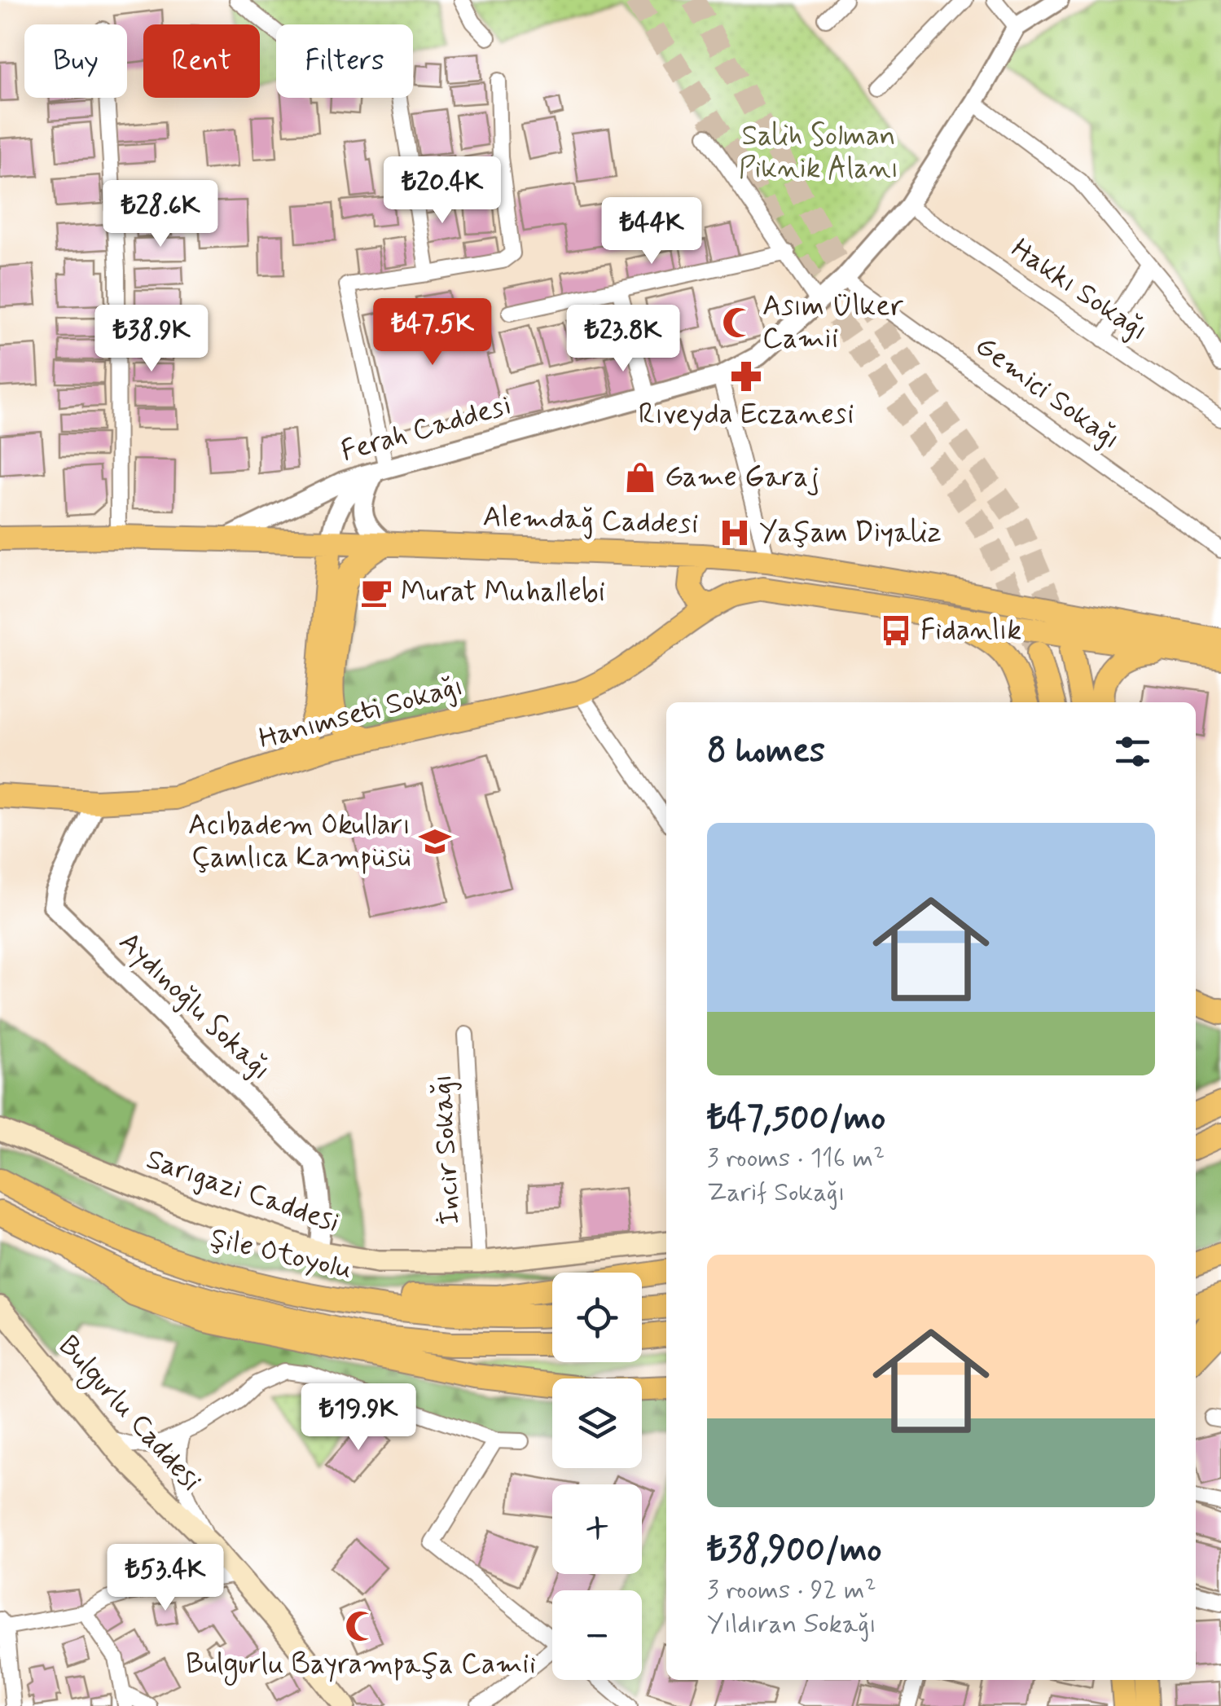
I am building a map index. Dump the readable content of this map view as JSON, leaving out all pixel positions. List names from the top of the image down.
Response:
{
  "streets": {
    "main road": [
      "Alemdağ Caddesi",
      "Hanımseti Sokağı",
      "Sarıgazi Caddesi",
      "Şile Otoyolu",
      "Bulgurlu Caddesi"
    ],
    "street": [
      "Hakkı Sokağı",
      "Gemici Sokağı",
      "Ferah Caddesi",
      "Aydınoğlu Sokağı",
      "İncir Sokağı"
    ]
  },
  "crossings": [
    ["Hakkı Sokağı", "Ferah Caddesi"],
    ["Gemici Sokağı", "Ferah Caddesi"],
    ["Ferah Caddesi", "Alemdağ Caddesi"],
    ["Hanımseti Sokağı", "Aydınoğlu Sokağı"],
    ["Aydınoğlu Sokağı", "Sarıgazi Caddesi"],
    ["İncir Sokağı", "Sarıgazi Caddesi"]
  ],
  "parks": ["Salih Solman Piknik Alanı"],
  "places": {
    "mosque": ["Asım Ülker Camii", "Bulgurlu Bayrampaşa Camii"],
    "pharmacy": ["Rıveyda Eczanesi"],
    "shop": ["Game Garaj"],
    "hospital": ["Yaşam Diyaliz"],
    "cafe": ["Murat Muhallebi"],
    "bus stop": ["Fidanlık"],
    "school or university": ["Acıbadem Okulları Çamlıca Kampüsü"]
  },
  "page": {
    "chip": ["Buy", "Rent", "Filters"],
    "price": [
      "₺20.4K",
      "₺28.6K",
      "₺44K",
      "₺47.5K",
      "₺38.9K",
      "₺23.8K",
      "₺19.9K",
      "₺53.4K"
    ],
    "heading": "8 homes",
    "list": [
      {
        "name": "₺47,500/mo",
        "note": "3 rooms · 116 m² · Zarif Sokağı"
      },
      {
        "name": "₺38,900/mo",
        "note": "3 rooms · 92 m² · Yıldıran Sokağı"
      }
    ],
    "map_buttons": ["+", "−"]
  }
}
